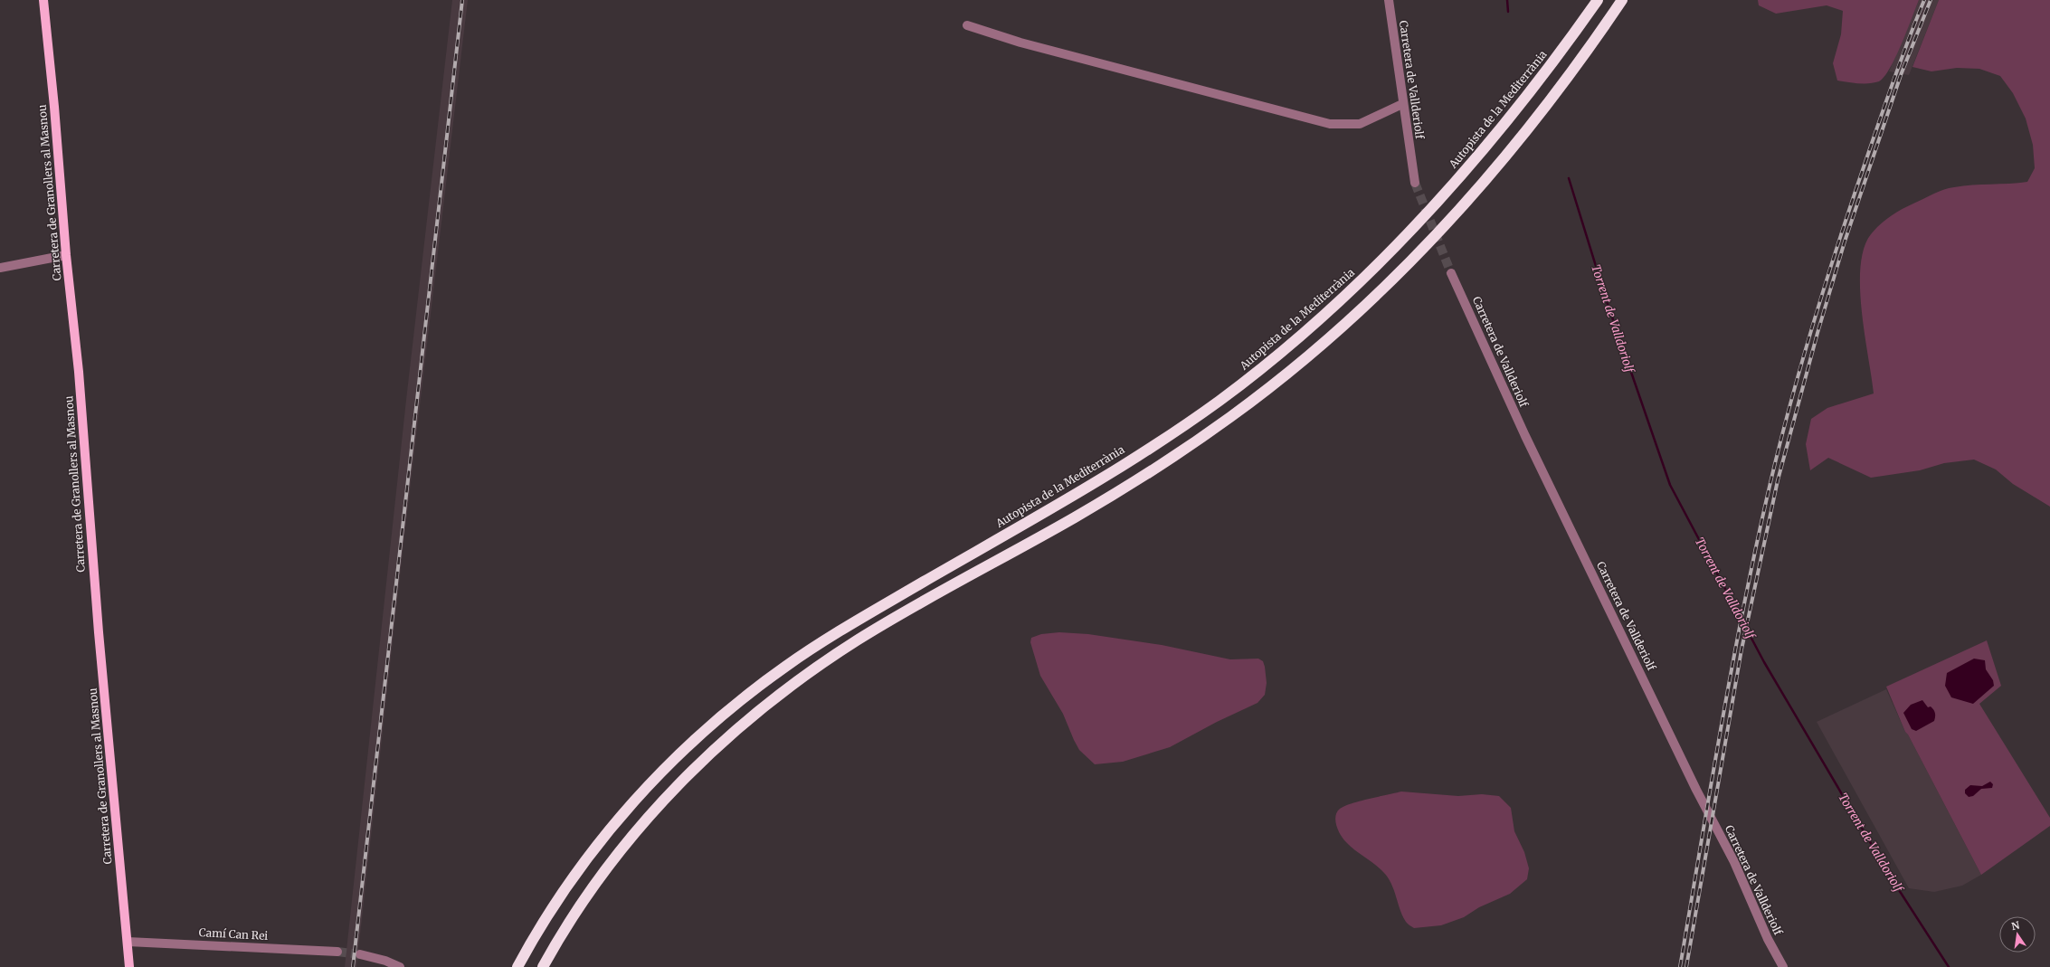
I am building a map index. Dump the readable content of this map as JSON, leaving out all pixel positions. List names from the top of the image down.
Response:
{
  "streets": {
    "highway": ["Autopista de la Mediterrània"],
    "main road": ["Carretera de Granollers al Masnou"],
    "street": ["Carretera de Vallderiolf", "Camí Can Rei"]
  },
  "crossings": [
    ["Carretera de Granollers al Masnou", "Camí Can Rei"]
  ],
  "water": ["Torrent de Valldoriolf"],
  "north": "top"
}
